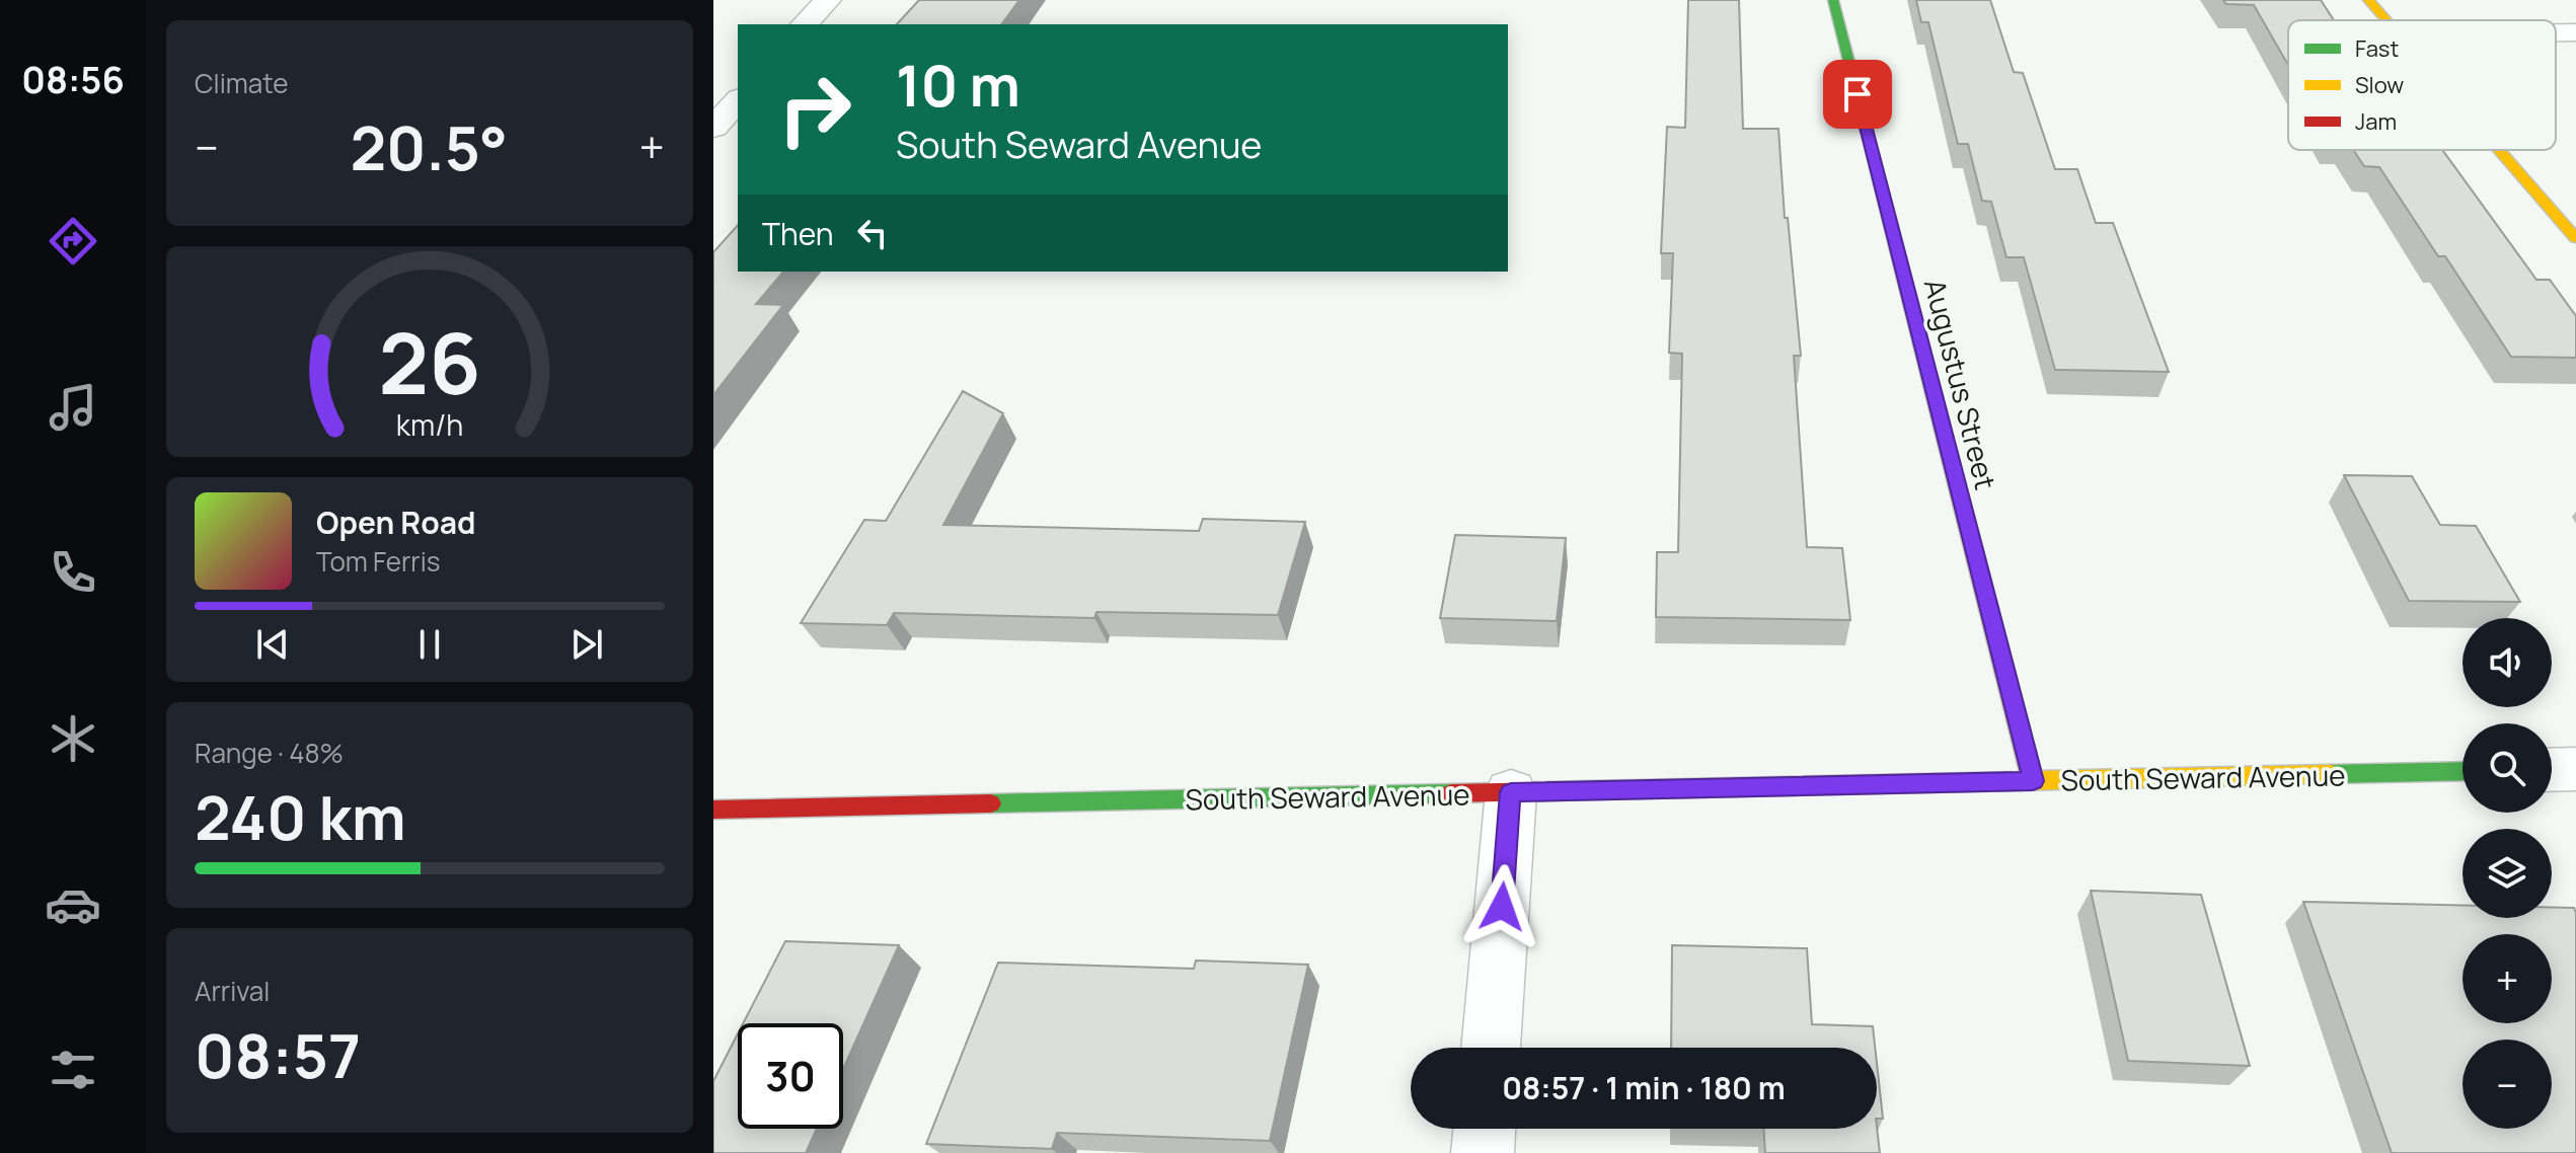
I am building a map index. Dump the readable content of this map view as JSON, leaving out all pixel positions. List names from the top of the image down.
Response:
{
  "streets": {
    "street": ["Augustus Street", "South Seward Avenue"]
  },
  "crossings": [
    ["Augustus Street", "South Seward Avenue"]
  ],
  "legend": ["Fast", "Slow", "Jam"],
  "page": {
    "tabs": "08:56",
    "tile": [
      "Climate",
      ["Range · 48%", "240 km"],
      ["Arrival", "08:57"]
    ],
    "turn": ["10 m", "South Seward Avenue"],
    "heat": ["−", "20.5°", "+"],
    "then": "Then",
    "song": ["Open Road", "Tom Ferris"],
    "map_buttons": ["+", "−"],
    "limit": "30",
    "trip": "08:57 · 1 min · 180 m",
    "gauge": ["26", "km/h"]
  }
}
